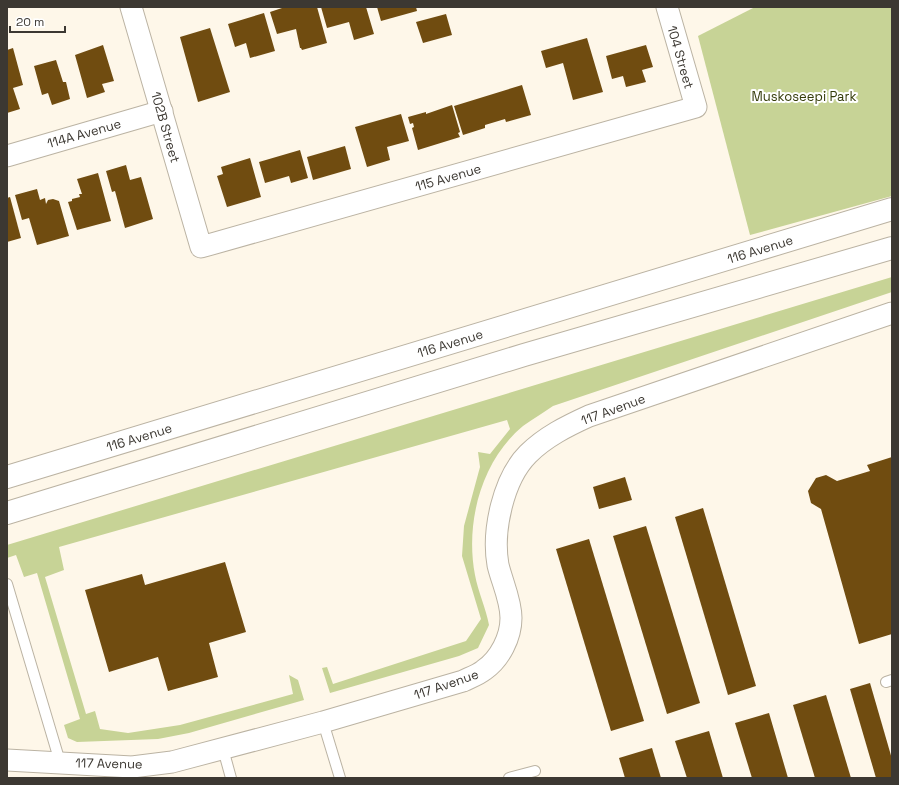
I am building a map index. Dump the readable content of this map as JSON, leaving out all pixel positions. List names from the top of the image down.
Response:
{
  "streets": {
    "main road": ["116 Avenue"],
    "street": [
      "104 Street",
      "102B Street",
      "114A Avenue",
      "115 Avenue",
      "117 Avenue"
    ]
  },
  "crossings": [
    ["104 Street", "115 Avenue"],
    ["102B Street", "114A Avenue"],
    ["102B Street", "115 Avenue"]
  ],
  "parks": ["Muskoseepi Park"],
  "scale_bar": "20 m"
}
